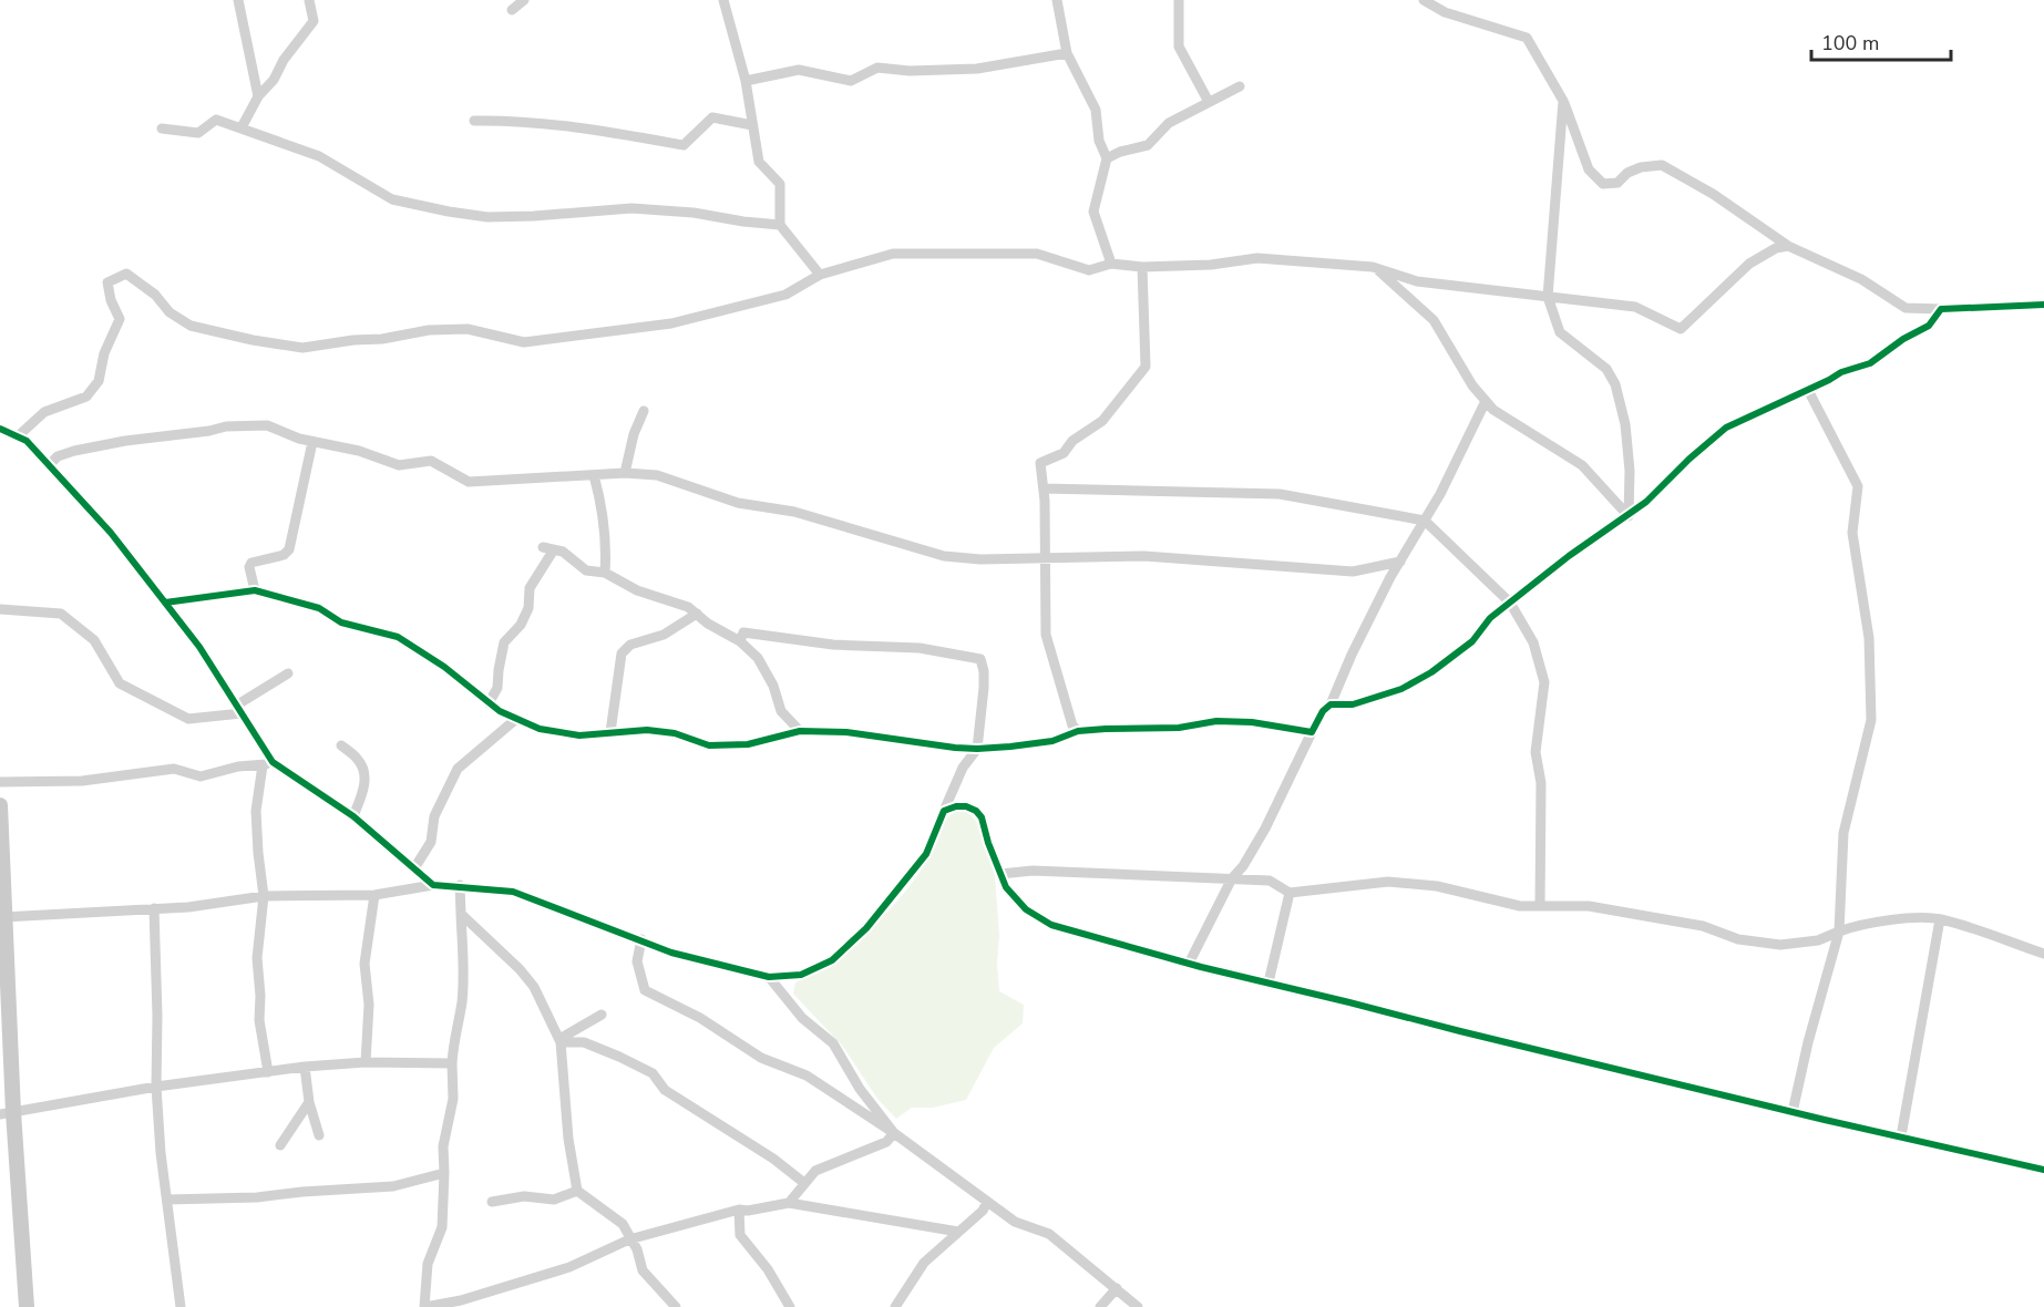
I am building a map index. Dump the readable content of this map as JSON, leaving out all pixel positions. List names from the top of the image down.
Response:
{
  "scale_bar": "100 m"
}
